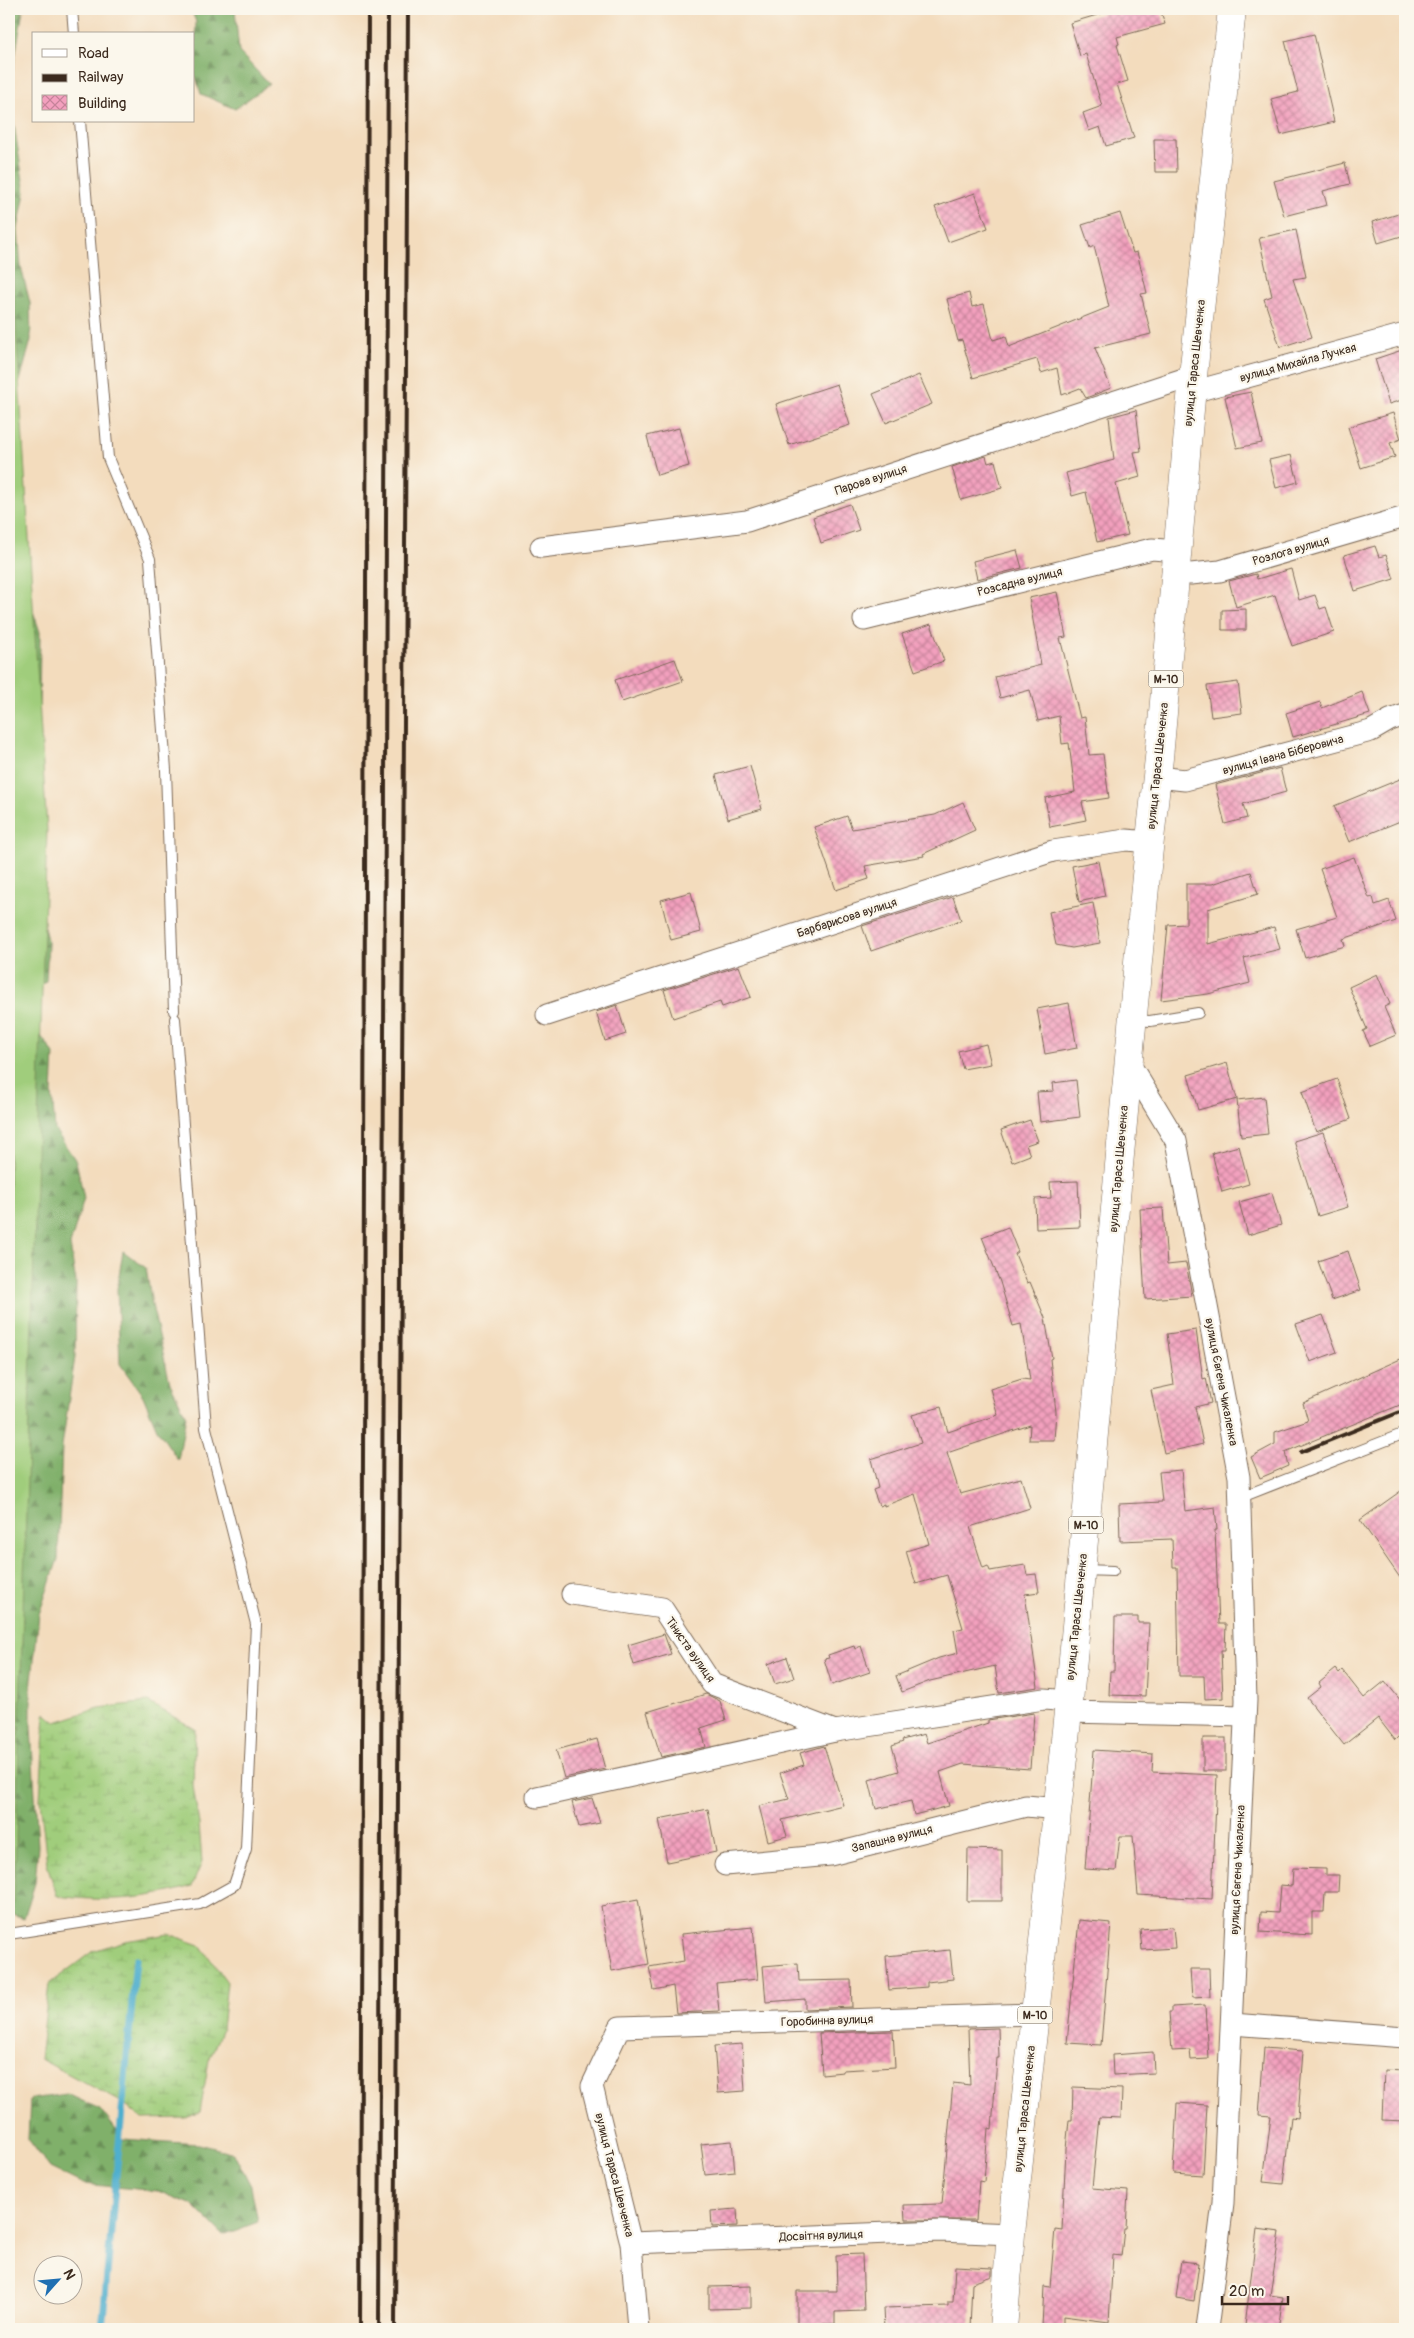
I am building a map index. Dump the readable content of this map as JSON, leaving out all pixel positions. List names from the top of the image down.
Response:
{
  "streets": {
    "main road": ["вулиця Тараса Шевченка", "М-10"],
    "street": [
      "вулиця Михайла Лучкая",
      "Парова вулиця",
      "Розлога вулиця",
      "Розсадна вулиця",
      "вулиця Івана Біберовича",
      "Барбарисова вулиця",
      "вулиця Євгена Чикаленка",
      "Тіниста вулиця",
      "Запашна вулиця",
      "Горобинна вулиця",
      "Досвітня вулиця"
    ]
  },
  "crossings": [
    ["вулиця Тараса Шевченка", "вулиця Михайла Лучкая"],
    ["вулиця Тараса Шевченка", "Парова вулиця"],
    ["вулиця Тараса Шевченка", "Розлога вулиця"],
    ["вулиця Тараса Шевченка", "Розсадна вулиця"],
    ["вулиця Тараса Шевченка", "вулиця Івана Біберовича"],
    ["вулиця Тараса Шевченка", "Барбарисова вулиця"],
    ["вулиця Тараса Шевченка", "вулиця Євгена Чикаленка"],
    ["вулиця Тараса Шевченка", "Тіниста вулиця"],
    ["вулиця Тараса Шевченка", "Запашна вулиця"],
    ["вулиця Тараса Шевченка", "Горобинна вулиця"],
    ["вулиця Тараса Шевченка", "Досвітня вулиця"],
    ["вулиця Михайла Лучкая", "Парова вулиця"],
    ["Розлога вулиця", "Розсадна вулиця"]
  ],
  "legend": ["Road", "Railway", "Building"],
  "scale_bar": "20 m",
  "north": "top right"
}
